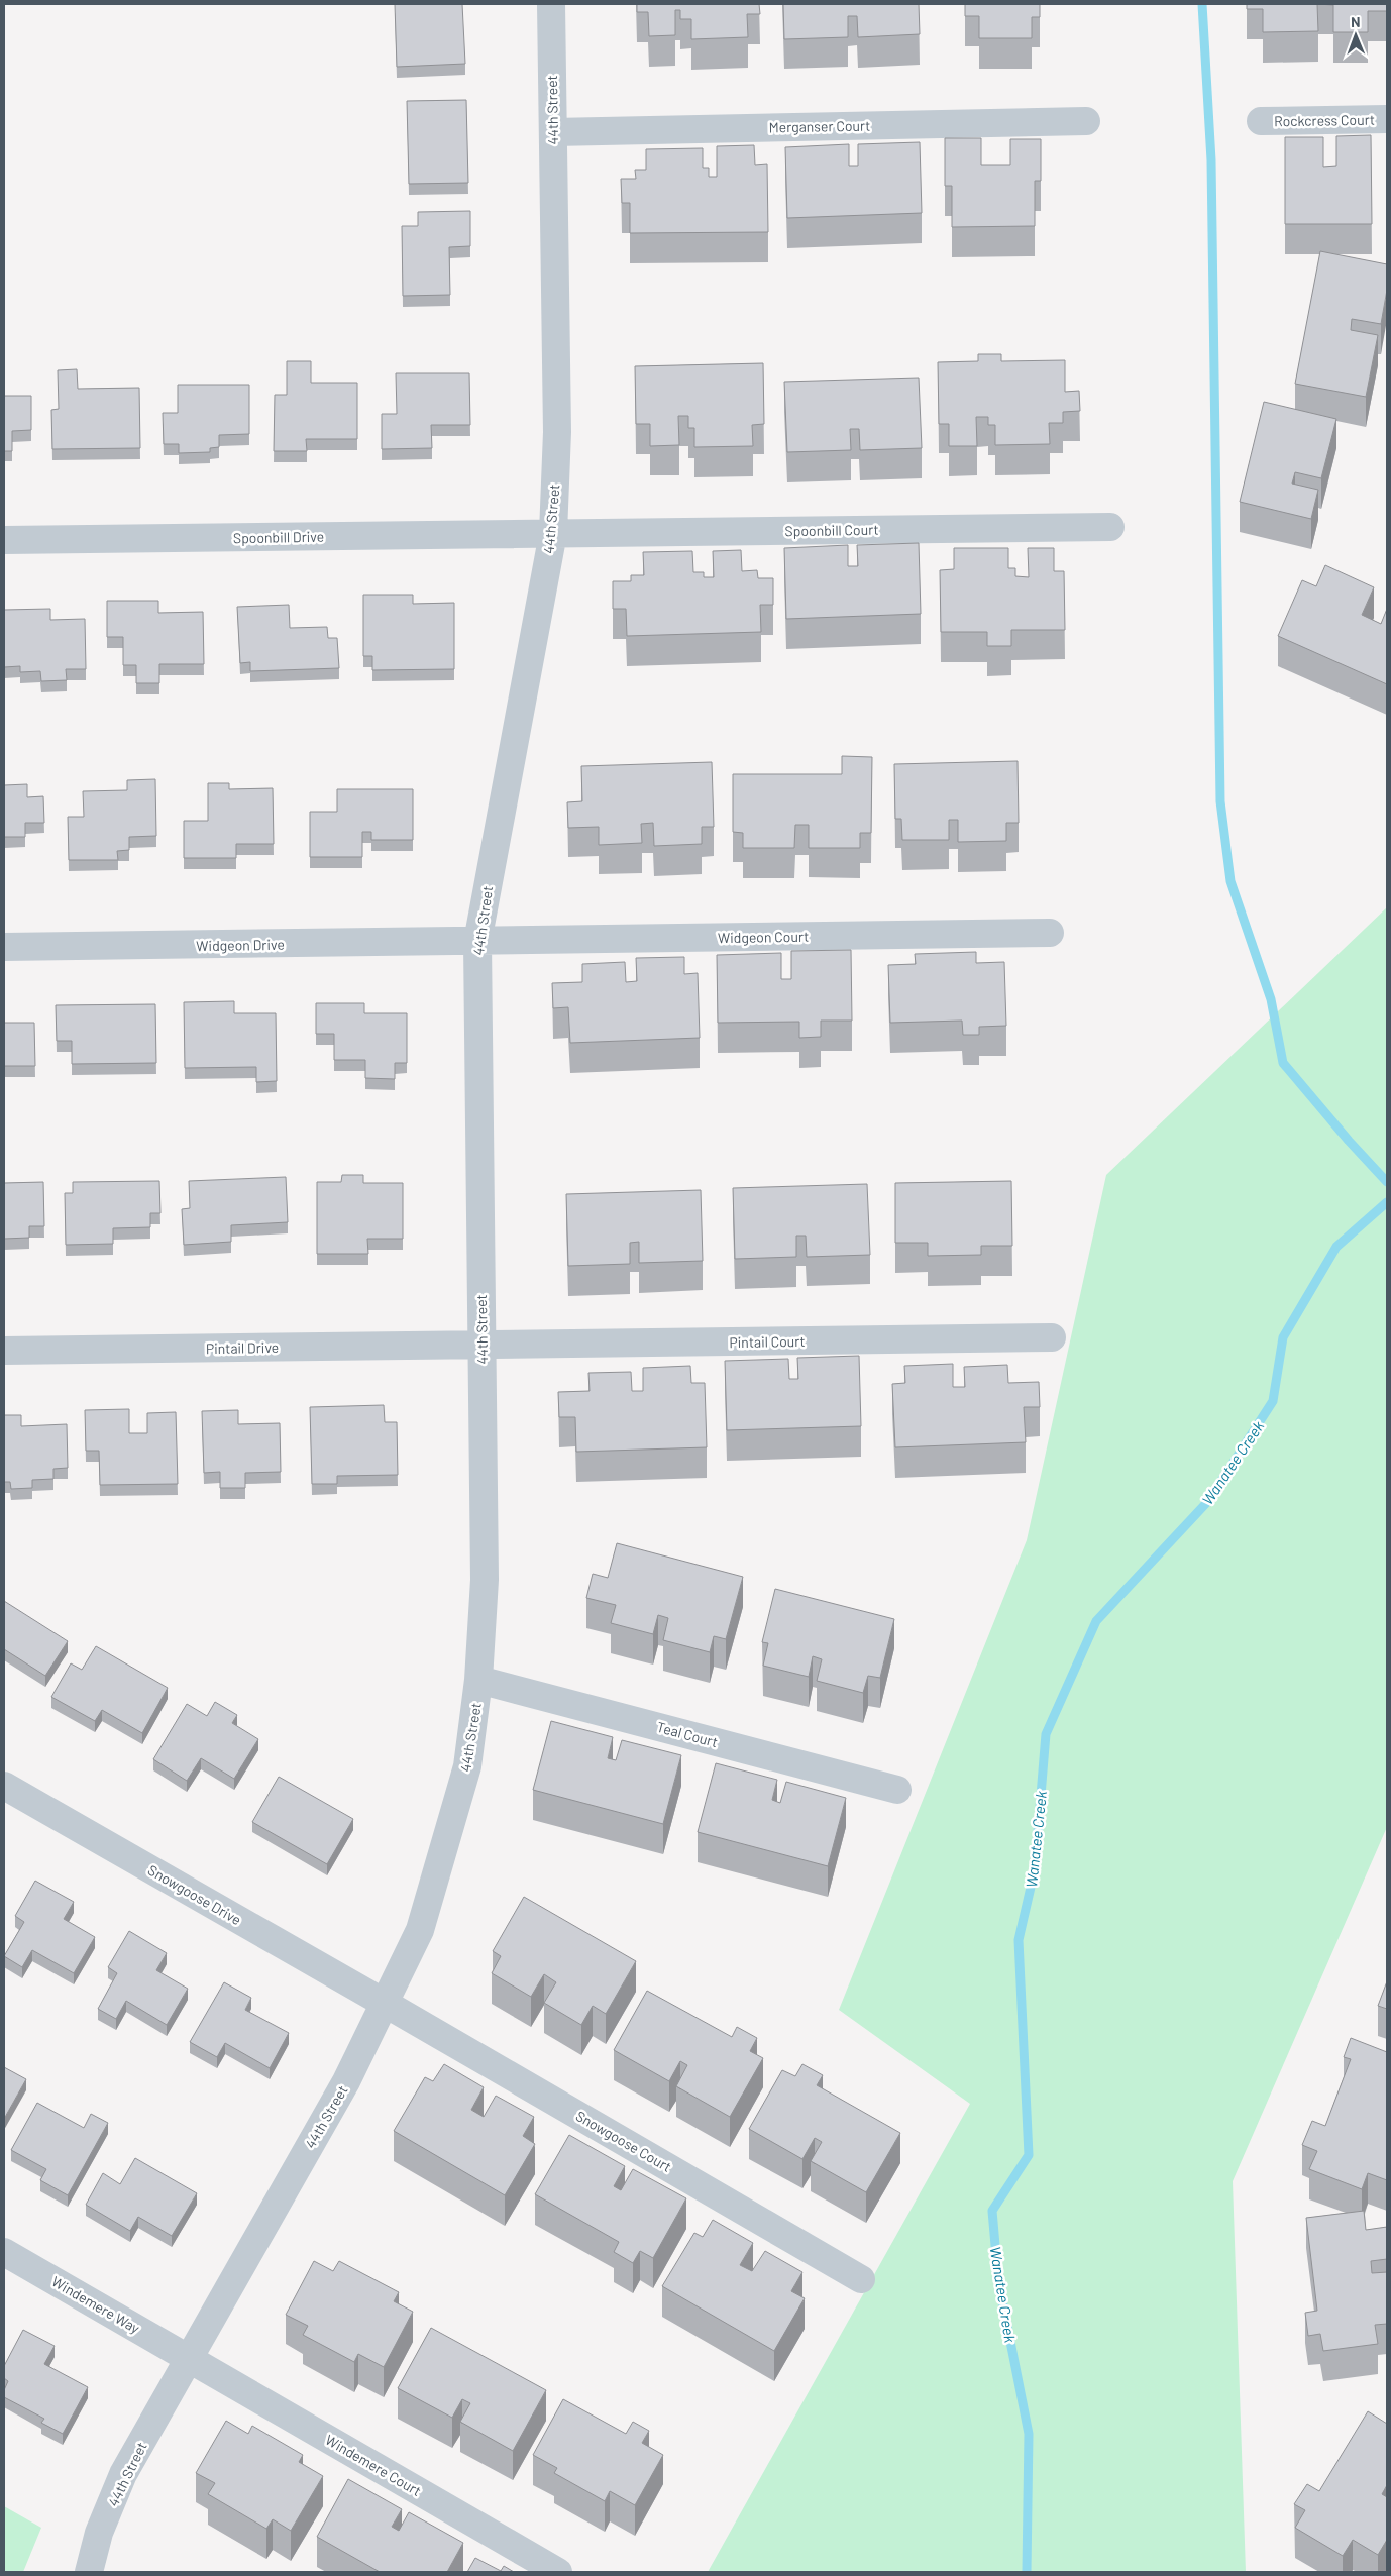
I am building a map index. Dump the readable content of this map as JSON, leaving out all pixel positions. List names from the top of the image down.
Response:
{
  "streets": {
    "street": [
      "44th Street",
      "Rockcress Court",
      "Merganser Court",
      "Spoonbill Court",
      "Spoonbill Drive",
      "Widgeon Court",
      "Widgeon Drive",
      "Pintail Court",
      "Pintail Drive",
      "Teal Court",
      "Snowgoose Drive",
      "Snowgoose Court",
      "Windemere Way",
      "Windemere Court"
    ]
  },
  "crossings": [
    ["44th Street", "Merganser Court"],
    ["44th Street", "Spoonbill Court"],
    ["44th Street", "Spoonbill Drive"],
    ["44th Street", "Widgeon Court"],
    ["44th Street", "Widgeon Drive"],
    ["44th Street", "Pintail Court"],
    ["44th Street", "Pintail Drive"],
    ["44th Street", "Teal Court"],
    ["44th Street", "Snowgoose Drive"],
    ["44th Street", "Snowgoose Court"],
    ["44th Street", "Windemere Way"],
    ["44th Street", "Windemere Court"],
    ["Spoonbill Court", "Spoonbill Drive"],
    ["Widgeon Court", "Widgeon Drive"],
    ["Pintail Court", "Pintail Drive"],
    ["Snowgoose Drive", "Snowgoose Court"],
    ["Windemere Way", "Windemere Court"]
  ],
  "water": ["Wanatee Creek"],
  "north": "top"
}
